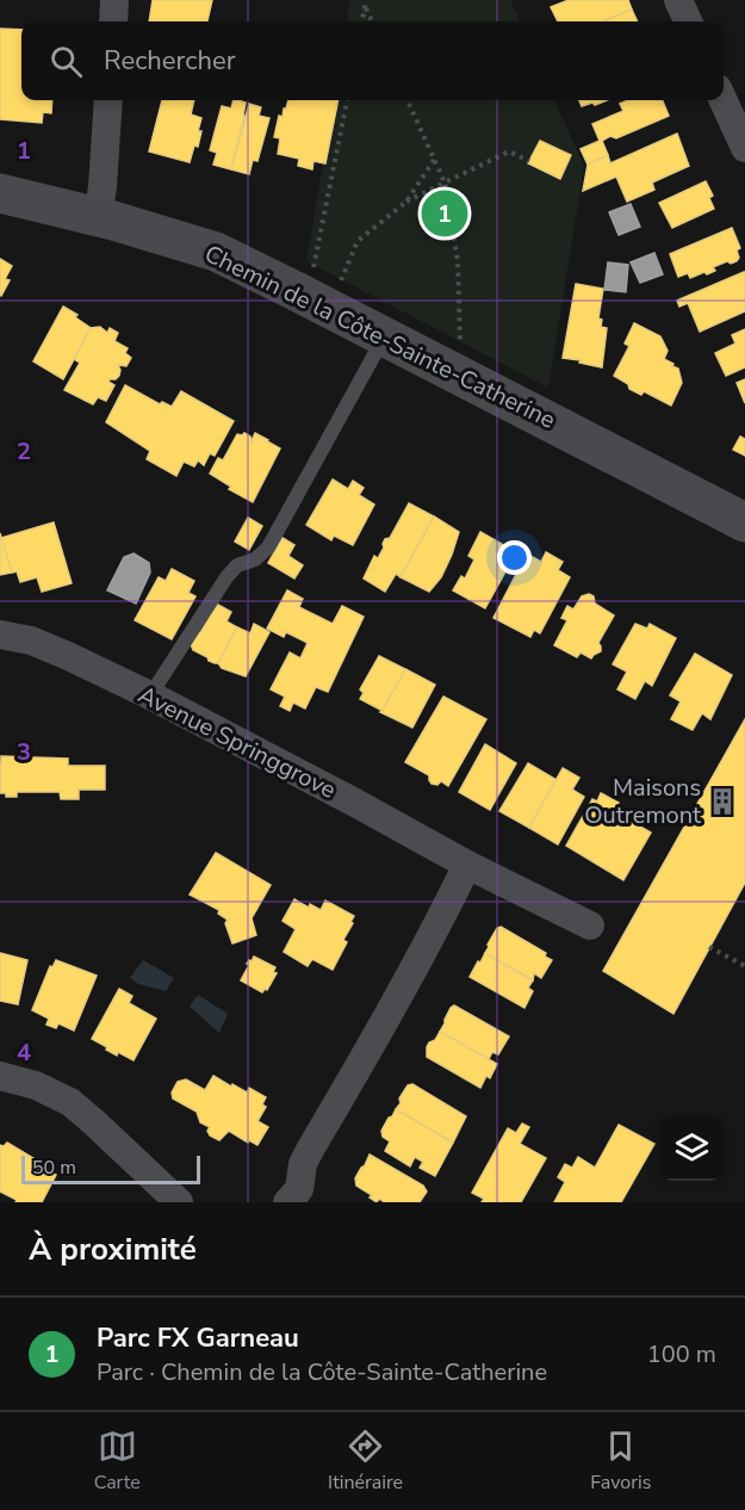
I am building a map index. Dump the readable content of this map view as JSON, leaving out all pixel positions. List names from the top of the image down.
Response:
{
  "streets": {
    "main road": ["Chemin de la Côte-Sainte-Catherine"],
    "street": ["Avenue Springgrove"]
  },
  "places": {
    "building": ["Maisons Outremont"]
  },
  "scale_bar": "50 m",
  "page": {
    "search": "Rechercher",
    "pins": "1",
    "scale": "50 m",
    "heading": "À proximité",
    "list": [
      {
        "mark": "1",
        "name": "Parc FX Garneau",
        "note": "Parc · Chemin de la Côte-Sainte-Catherine",
        "value": "100 m"
      }
    ],
    "nav": ["Carte", "Itinéraire", "Favoris"]
  },
  "grid": {
    "rows": [
      "1",
      "2",
      "3",
      "4"
    ]
  }
}
